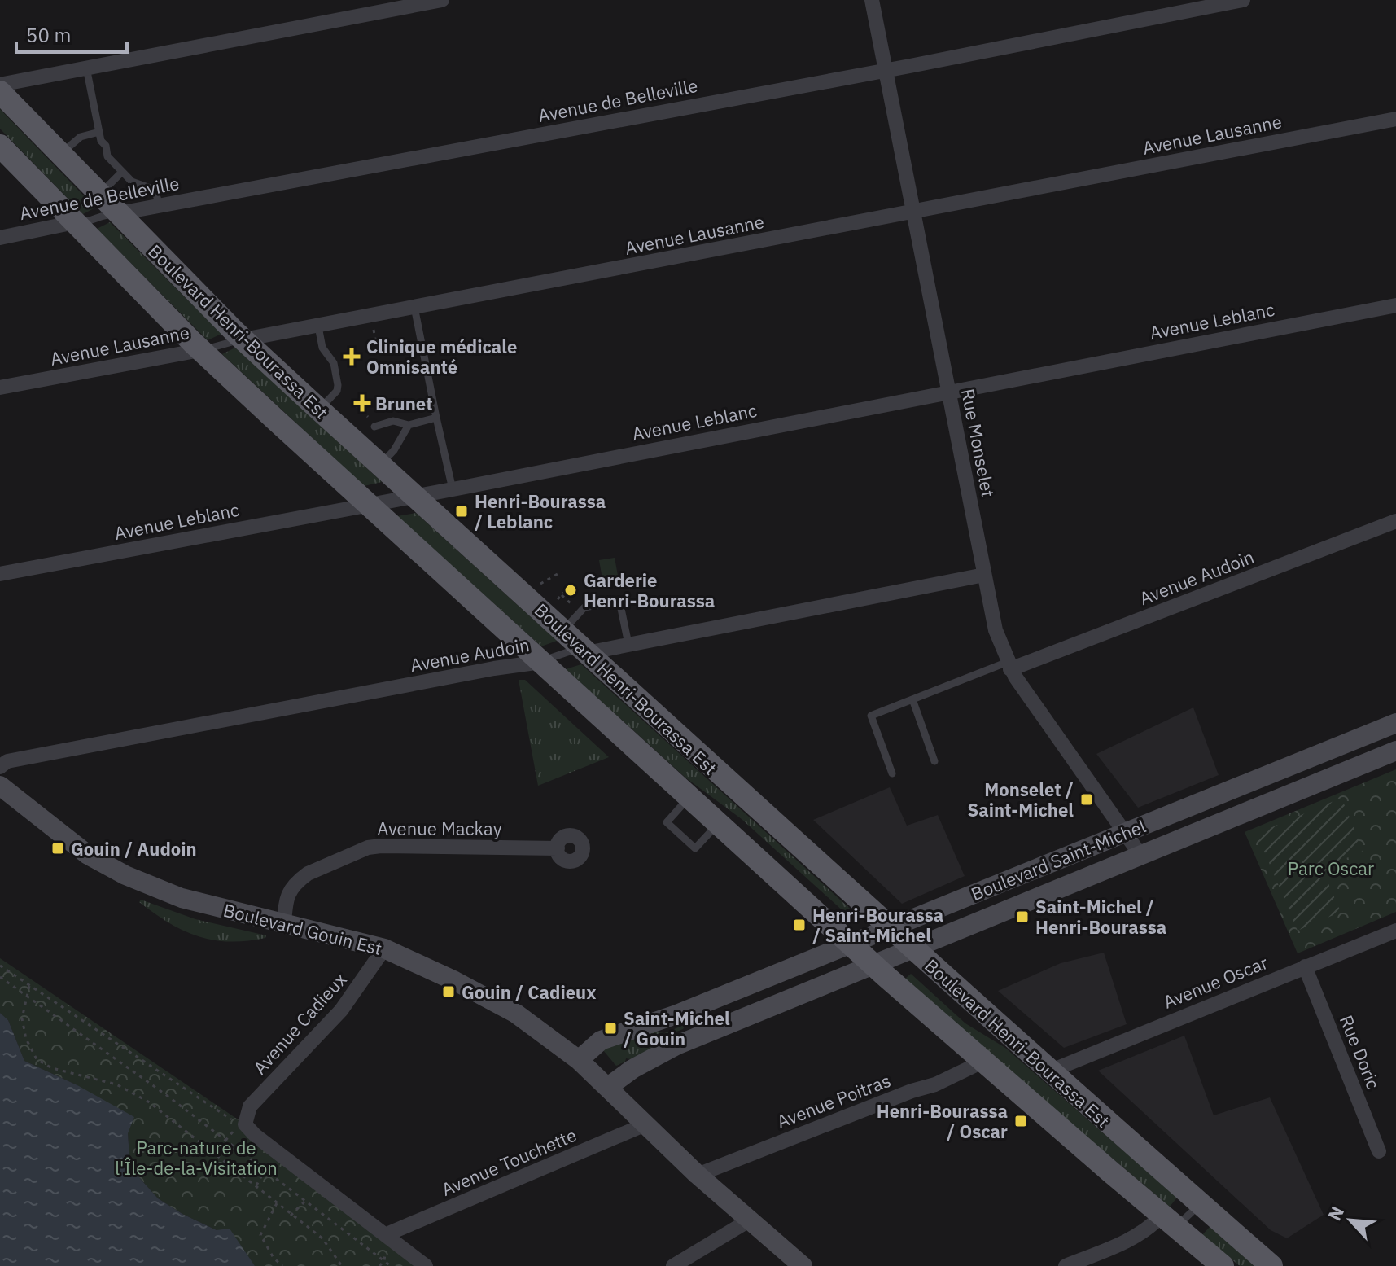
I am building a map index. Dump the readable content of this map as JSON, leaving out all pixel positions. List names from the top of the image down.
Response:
{
  "streets": {
    "main road": ["Boulevard Henri-Bourassa Est"],
    "street": [
      "Avenue de Belleville",
      "Avenue Lausanne",
      "Avenue Leblanc",
      "Rue Monselet",
      "Avenue Audoin",
      "Avenue Mackay",
      "Boulevard Saint-Michel",
      "Boulevard Gouin Est",
      "Avenue Oscar",
      "Avenue Cadieux",
      "Rue Doric",
      "Avenue Poitras",
      "Avenue Touchette"
    ]
  },
  "crossings": [
    ["Avenue de Belleville", "Boulevard Henri-Bourassa Est"],
    ["Avenue de Belleville", "Rue Monselet"],
    ["Avenue Lausanne", "Boulevard Henri-Bourassa Est"],
    ["Avenue Lausanne", "Rue Monselet"],
    ["Avenue Leblanc", "Boulevard Henri-Bourassa Est"],
    ["Avenue Leblanc", "Rue Monselet"],
    ["Boulevard Henri-Bourassa Est", "Avenue Audoin"],
    ["Boulevard Henri-Bourassa Est", "Boulevard Saint-Michel"],
    ["Boulevard Henri-Bourassa Est", "Avenue Oscar"],
    ["Boulevard Henri-Bourassa Est", "Avenue Poitras"],
    ["Rue Monselet", "Avenue Audoin"],
    ["Rue Monselet", "Boulevard Saint-Michel"],
    ["Avenue Mackay", "Boulevard Gouin Est"],
    ["Boulevard Saint-Michel", "Boulevard Gouin Est"],
    ["Boulevard Gouin Est", "Avenue Cadieux"],
    ["Boulevard Gouin Est", "Avenue Poitras"],
    ["Boulevard Gouin Est", "Avenue Touchette"],
    ["Avenue Oscar", "Rue Doric"]
  ],
  "parks": ["Parc Oscar", "Parc-nature de l'Île-de-la-Visitation"],
  "places": {
    "health": ["Clinique médicale Omnisanté", "Brunet"],
    "transit": [
      "Henri-Bourassa / Leblanc",
      "Monselet / Saint-Michel",
      "Gouin / Audoin",
      "Saint-Michel / Henri-Bourassa",
      "Henri-Bourassa / Saint-Michel",
      "Gouin / Cadieux",
      "Saint-Michel / Gouin",
      "Henri-Bourassa / Oscar"
    ],
    "other": ["Garderie Henri-Bourassa"]
  },
  "scale_bar": "50 m",
  "north": "top left"
}
